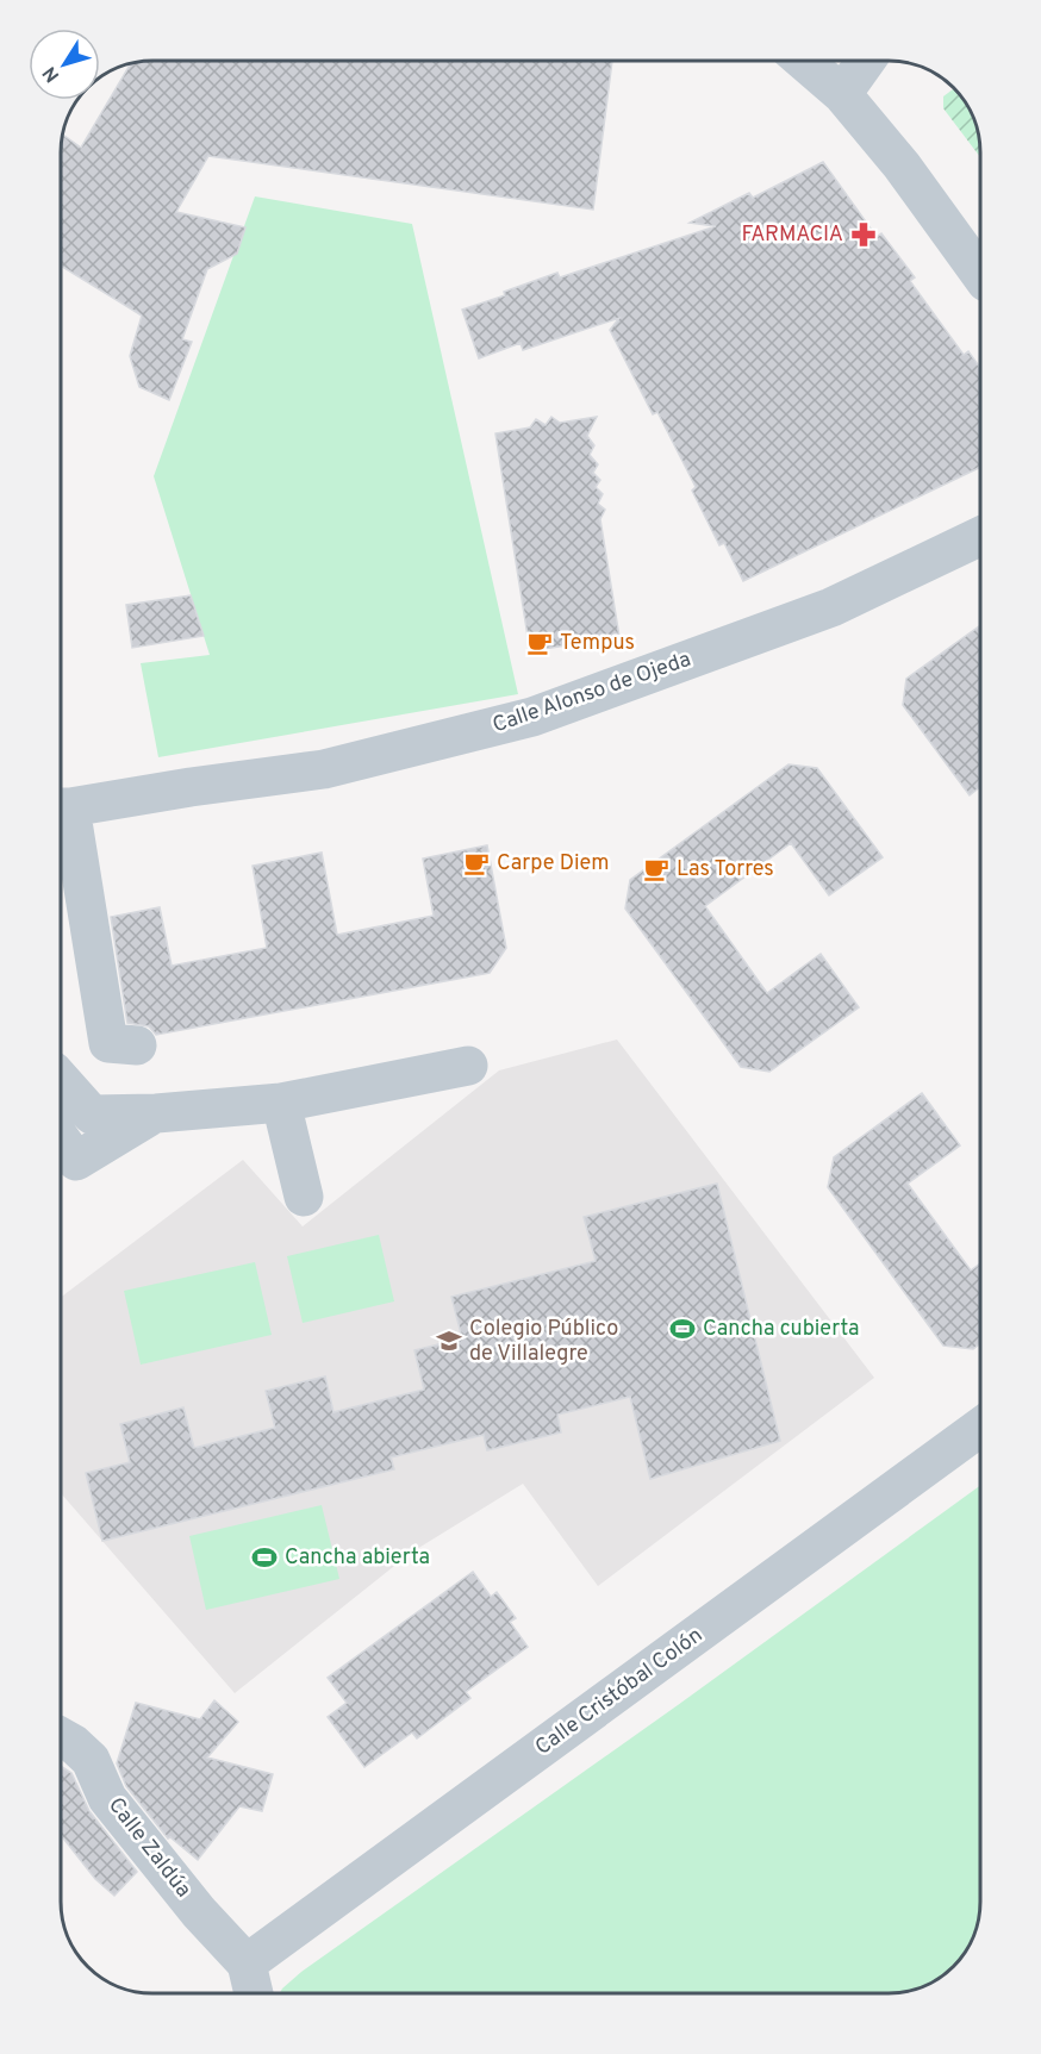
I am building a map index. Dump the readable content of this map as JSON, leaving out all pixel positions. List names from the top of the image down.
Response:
{
  "streets": {
    "street": ["Calle Alonso de Ojeda", "Calle Cristóbal Colón", "Calle Zaldúa"]
  },
  "crossings": [
    ["Calle Cristóbal Colón", "Calle Zaldúa"]
  ],
  "places": {
    "pharmacy": ["FARMACIA"],
    "cafe": ["Tempus", "Carpe Diem", "Las Torres"],
    "sports": ["Cancha cubierta", "Cancha abierta"],
    "school or university": ["Colegio Público de Villalegre"]
  },
  "north": "bottom left"
}
